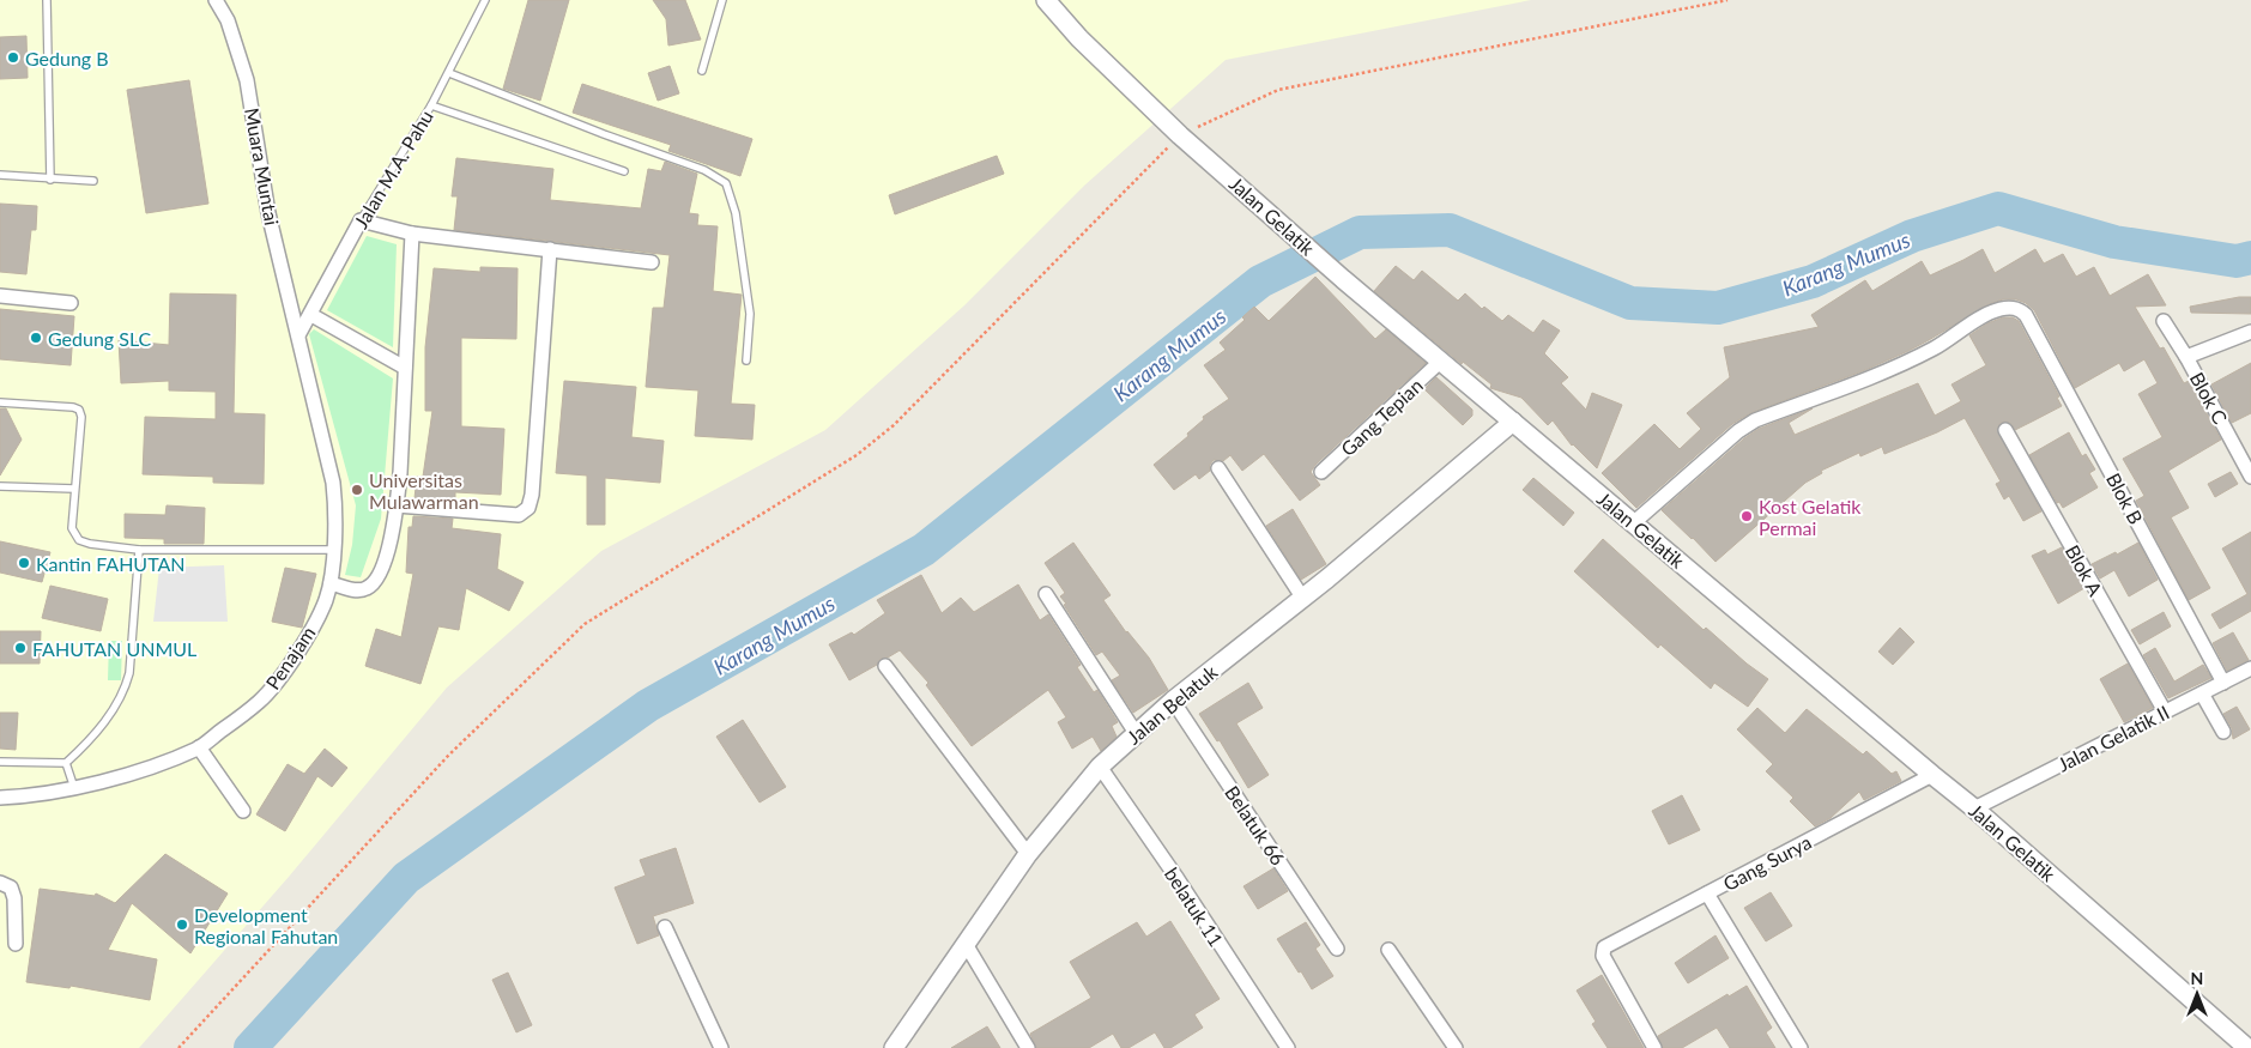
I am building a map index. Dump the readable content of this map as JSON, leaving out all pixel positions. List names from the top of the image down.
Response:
{
  "streets": {
    "street": [
      "Muara Muntai",
      "Jalan M.A. Pahu",
      "Jalan Gelatik",
      "Blok C",
      "Gang Tepian",
      "Blok B",
      "Blok A",
      "Penajam",
      "Jalan Belatuk",
      "Jalan Gelatik II",
      "Belatuk 66",
      "Gang Surya",
      "belatuk 11"
    ]
  },
  "crossings": [
    ["Muara Muntai", "Jalan M.A. Pahu"],
    ["Muara Muntai", "Penajam"],
    ["Jalan M.A. Pahu", "Penajam"],
    ["Jalan Gelatik", "Gang Tepian"],
    ["Jalan Gelatik", "Blok B"],
    ["Jalan Gelatik", "Jalan Belatuk"],
    ["Jalan Gelatik", "Jalan Gelatik II"],
    ["Jalan Gelatik", "Gang Surya"],
    ["Blok B", "Jalan Gelatik II"],
    ["Blok A", "Jalan Gelatik II"],
    ["Jalan Belatuk", "Belatuk 66"],
    ["Jalan Belatuk", "belatuk 11"]
  ],
  "water": ["Karang Mumus"],
  "places": [
    "Gedung B",
    "Gedung SLC",
    "Universitas Mulawarman",
    "Kost Gelatik Permai",
    "Kantin FAHUTAN",
    "FAHUTAN UNMUL",
    "Development Regional Fahutan"
  ],
  "north": "top"
}
